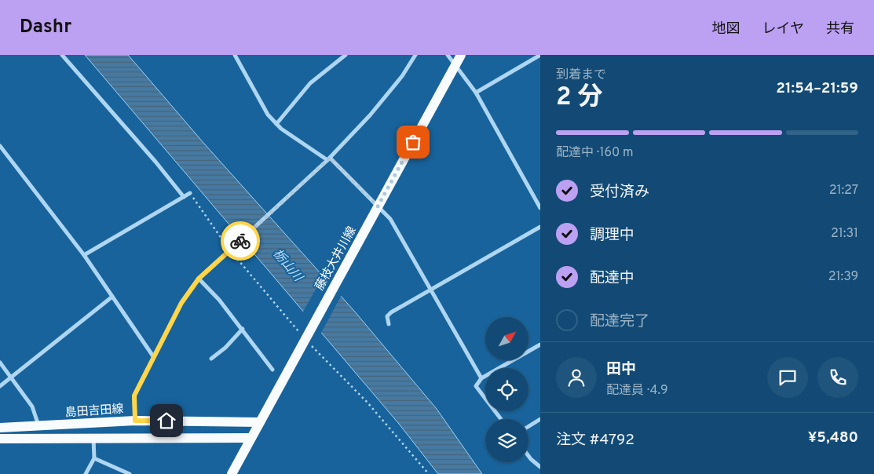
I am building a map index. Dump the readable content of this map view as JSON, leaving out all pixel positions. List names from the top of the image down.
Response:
{
  "streets": {
    "main road": ["藤枝大井川線", "島田吉田線"]
  },
  "crossings": [
    ["藤枝大井川線", "島田吉田線"]
  ],
  "water": ["栃山川"],
  "north": "top right",
  "page": {
    "header": "Dashr",
    "nav": ["地図", "レイヤ", "共有"],
    "heading": ["2 分", "到着まで", "21:54–21:59"],
    "panel": [
      "田中",
      "配達員 · 4.9",
      "注文 #4792",
      "¥5,480"
    ],
    "bar": "配達中 · 160 m",
    "list": [
      ["受付済み", "21:27"],
      ["調理中", "21:31"],
      ["配達中", "21:39"],
      "配達完了"
    ]
  }
}
